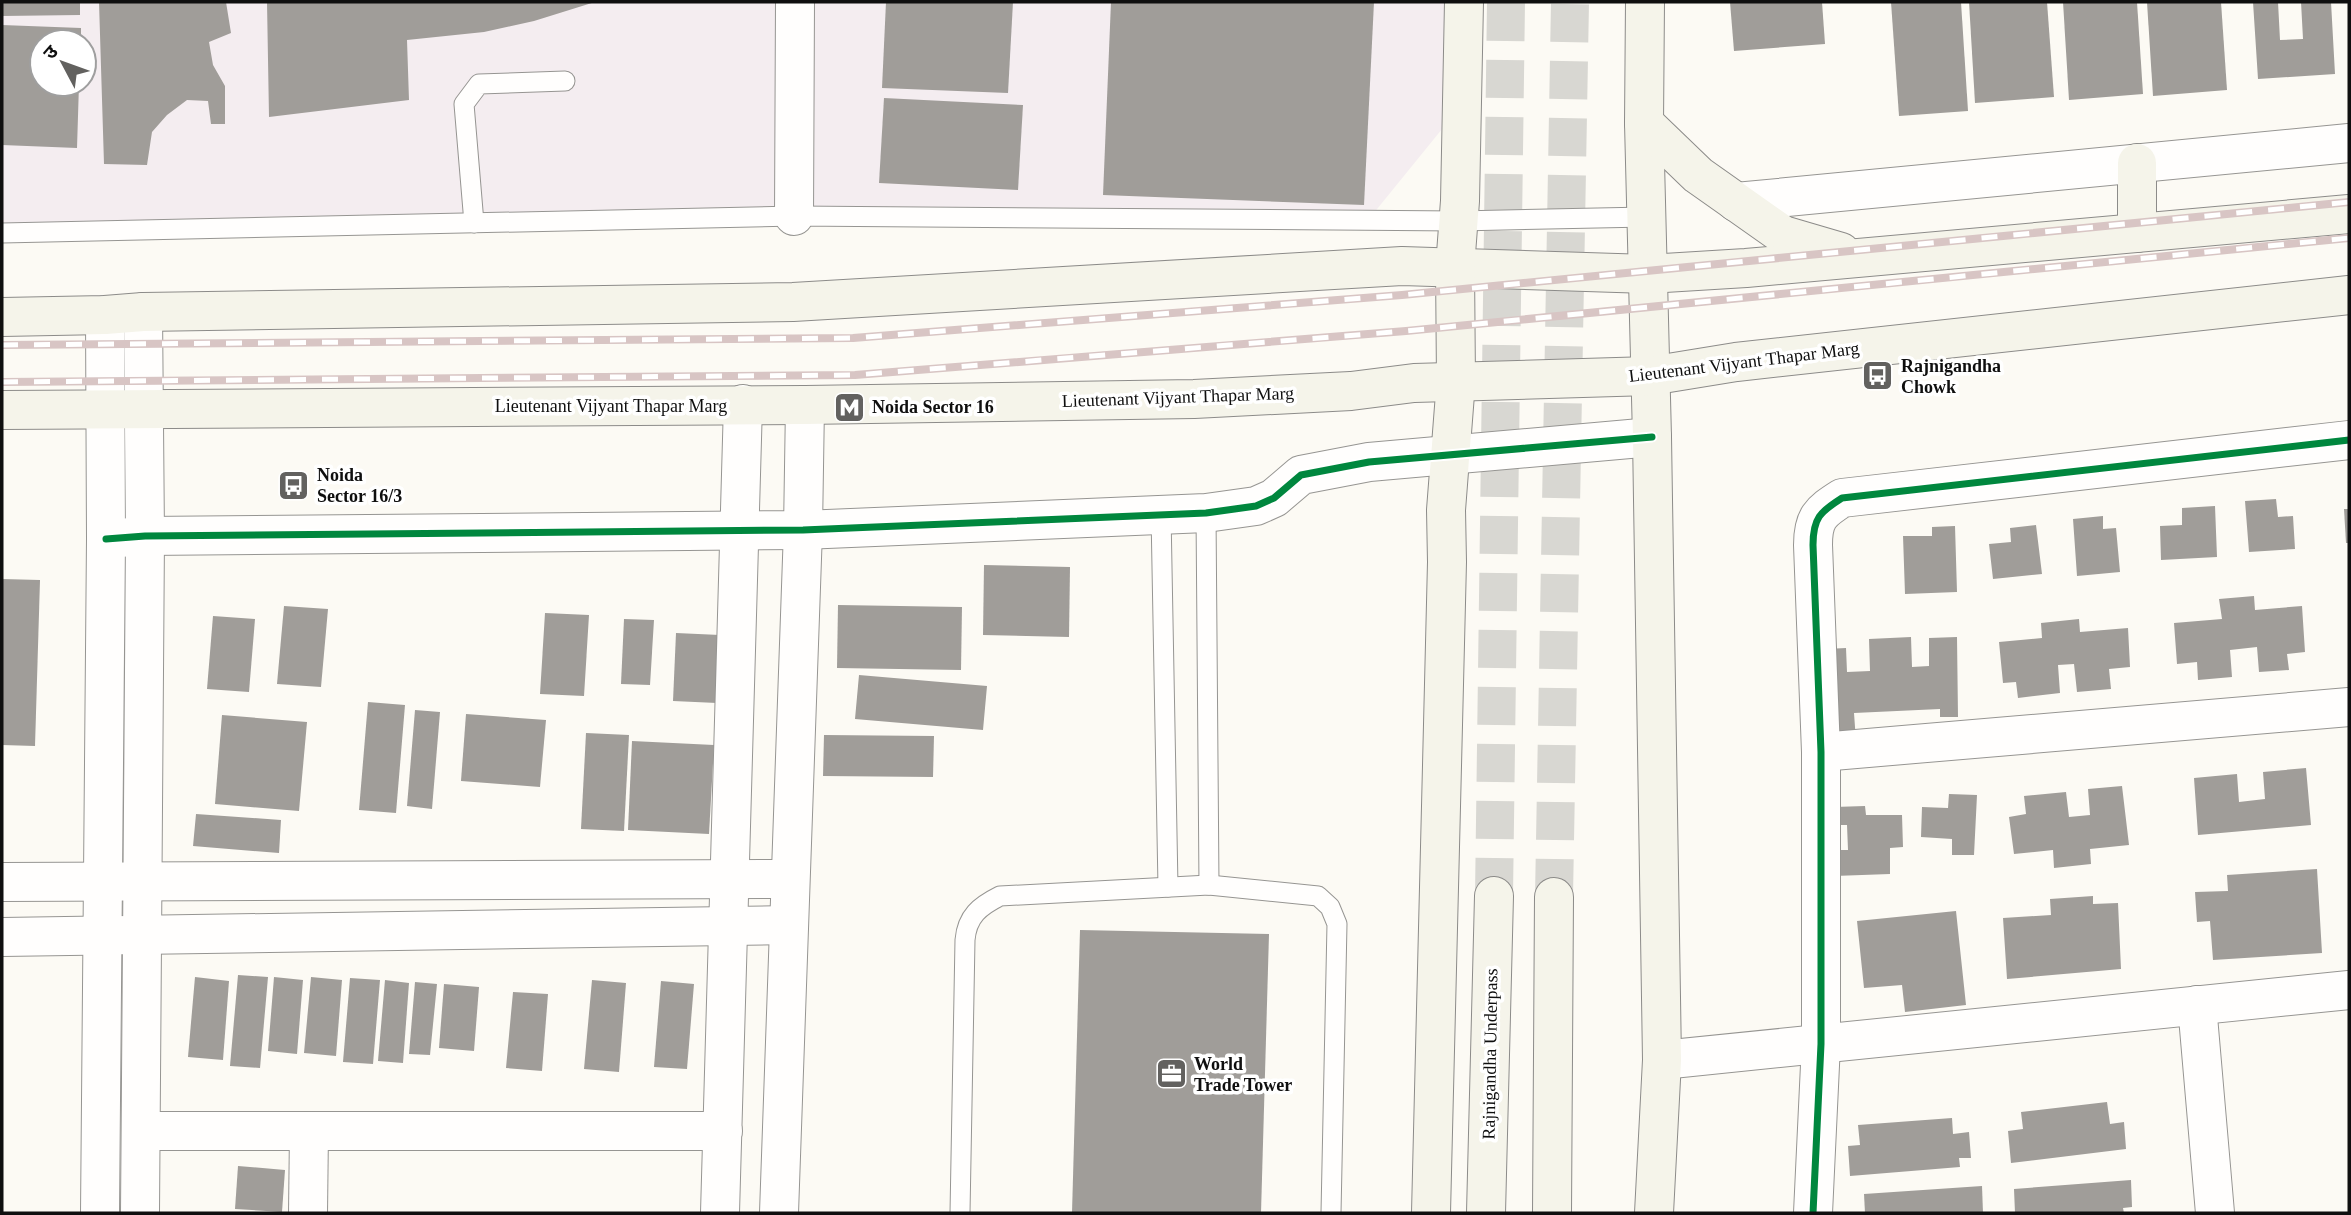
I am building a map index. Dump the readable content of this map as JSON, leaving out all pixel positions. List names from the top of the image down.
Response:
{
  "streets": {
    "main road": ["Lieutenant Vijyant Thapar Marg", "Rajnigandha Underpass"]
  },
  "places": {
    "bus stop": ["Rajnigandha Chowk", "Noida Sector 16/3"],
    "metro station": ["Noida Sector 16"],
    "office": ["World Trade Tower"]
  },
  "north": "top left"
}
